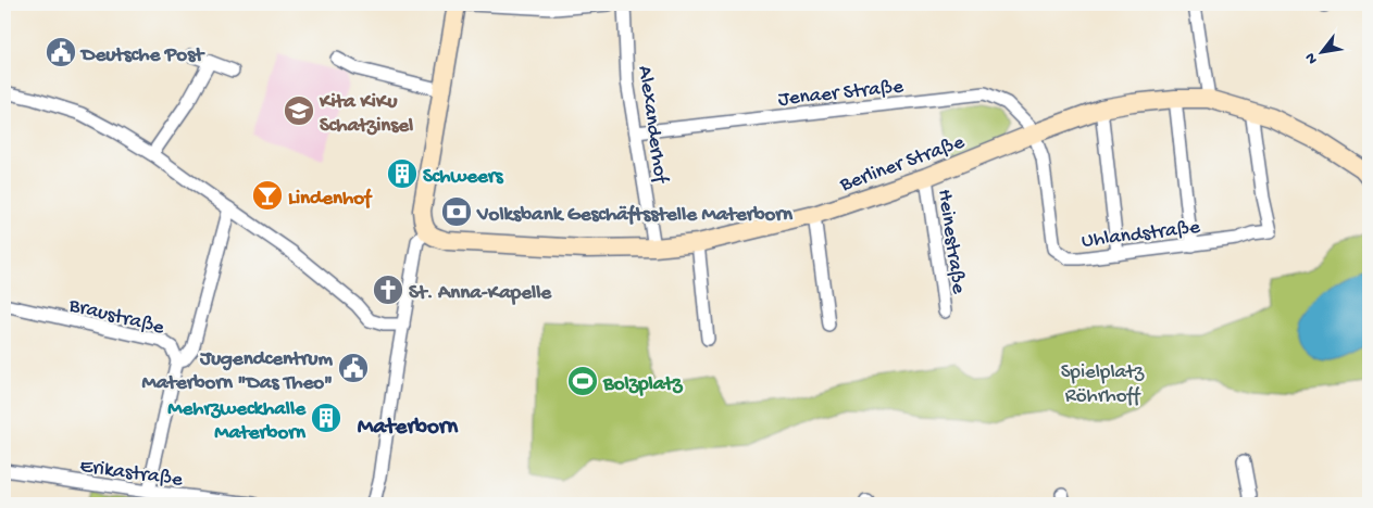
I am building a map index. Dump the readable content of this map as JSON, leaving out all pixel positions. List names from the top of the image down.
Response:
{
  "streets": {
    "street": [
      "Jenaer Straße",
      "Alexanderhof",
      "Berliner Straße",
      "Uhlandstraße",
      "Heinestraße",
      "Braustraße",
      "Erikastraße"
    ]
  },
  "crossings": [
    ["Jenaer Straße", "Alexanderhof"],
    ["Jenaer Straße", "Berliner Straße"],
    ["Jenaer Straße", "Uhlandstraße"],
    ["Alexanderhof", "Berliner Straße"],
    ["Berliner Straße", "Uhlandstraße"],
    ["Berliner Straße", "Heinestraße"],
    ["Braustraße", "Erikastraße"]
  ],
  "districts": ["Materborn"],
  "parks": ["Spielplatz Röhrhoff"],
  "places": {
    "public building": ["Deutsche Post", "Jugendcentrum Materborn \"Das Theo\""],
    "school or university": ["Kita KiKu Schatzinsel"],
    "building": ["Schweers", "Mehrzweckhalle Materborn"],
    "bar": ["Lindenhof"],
    "bank": ["Volksbank Geschäftsstelle Materborn"],
    "church": ["St. Anna-Kapelle"],
    "sports": ["Bolzplatz"]
  },
  "north": "bottom left"
}
